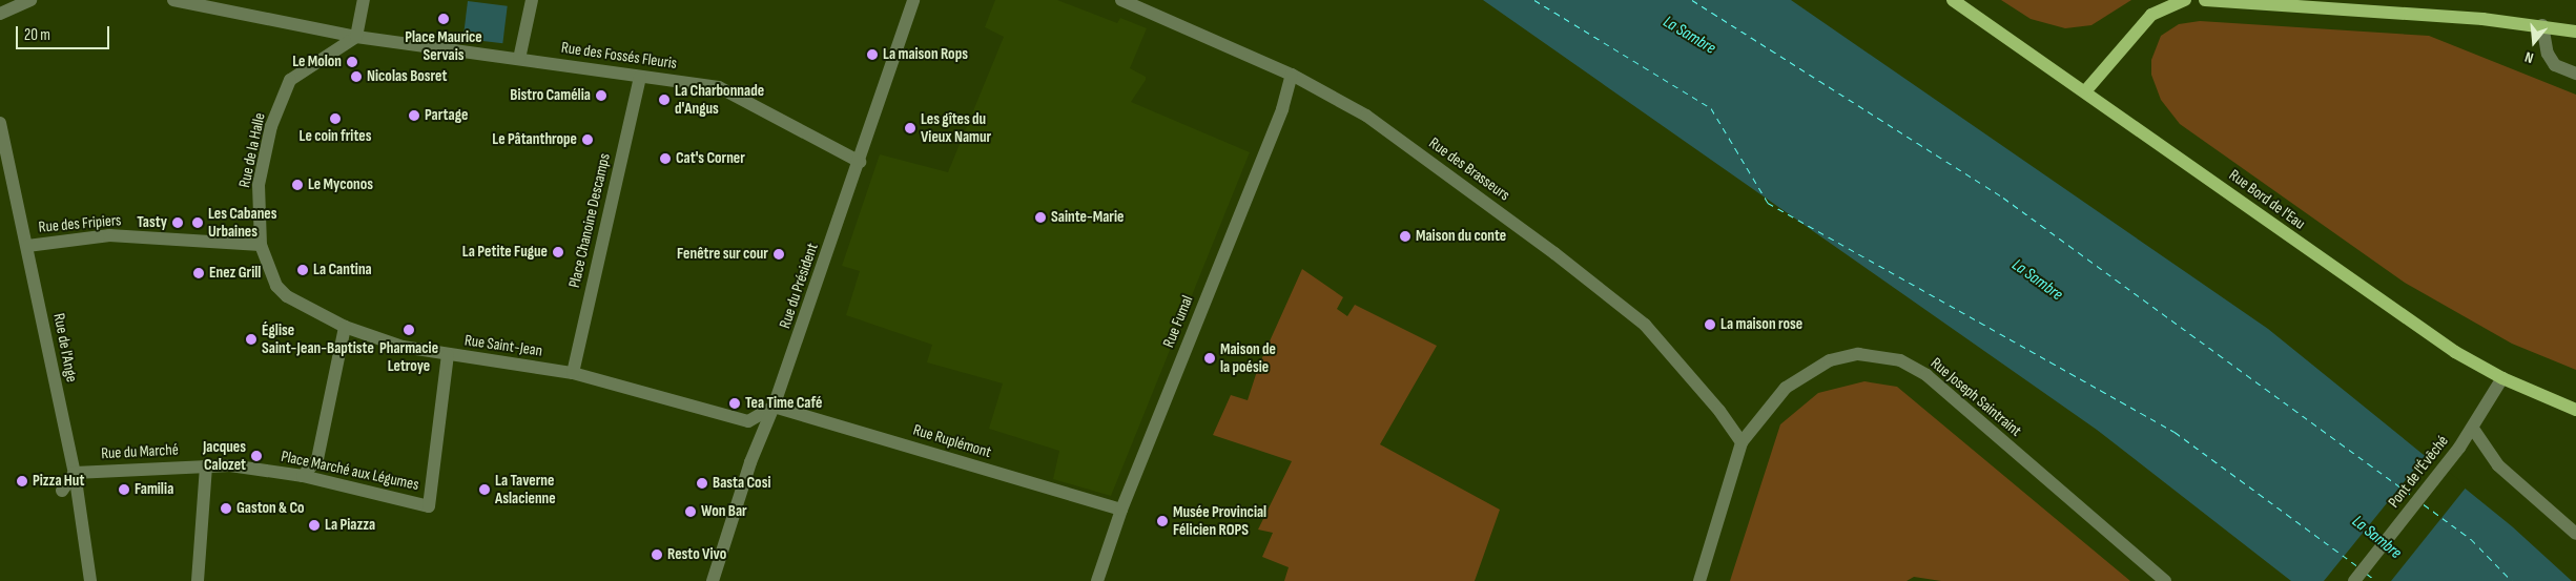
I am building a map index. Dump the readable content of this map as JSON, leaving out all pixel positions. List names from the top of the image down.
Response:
{
  "streets": {
    "main road": ["Rue Bord de l'Eau"],
    "street": [
      "Rue des Fossés Fleuris",
      "Rue de la Halle",
      "Rue des Brasseurs",
      "Place Chanoine Descamps",
      "Rue des Fripiers",
      "Rue du Président",
      "Rue Fumal",
      "Rue Saint-Jean",
      "Rue de l'Ange",
      "Rue Joseph Saintraint",
      "Rue Ruplémont",
      "Rue du Marché",
      "Place Marché aux Légumes",
      "Pont de l'Évêché"
    ]
  },
  "crossings": [
    ["Rue des Fossés Fleuris", "Rue de la Halle"],
    ["Rue des Fossés Fleuris", "Place Chanoine Descamps"],
    ["Rue des Fossés Fleuris", "Rue du Président"],
    ["Rue de la Halle", "Rue des Fripiers"],
    ["Rue de la Halle", "Rue Saint-Jean"],
    ["Rue des Brasseurs", "Rue Fumal"],
    ["Rue des Brasseurs", "Rue Joseph Saintraint"],
    ["Rue Bord de l'Eau", "Pont de l'Évêché"],
    ["Place Chanoine Descamps", "Rue Saint-Jean"],
    ["Rue des Fripiers", "Rue Saint-Jean"],
    ["Rue des Fripiers", "Rue de l'Ange"],
    ["Rue du Président", "Rue Saint-Jean"],
    ["Rue du Président", "Rue Ruplémont"],
    ["Rue Fumal", "Rue Ruplémont"],
    ["Rue Saint-Jean", "Rue Ruplémont"],
    ["Rue Saint-Jean", "Place Marché aux Légumes"],
    ["Rue de l'Ange", "Rue du Marché"],
    ["Rue du Marché", "Place Marché aux Légumes"]
  ],
  "water": ["La Sambre"],
  "places": [
    "Place Maurice Servais",
    "La maison Rops",
    "Le Molon",
    "Nicolas Bosret",
    "Bistro Camélia",
    "La Charbonnade d'Angus",
    "Partage",
    "Le coin frites",
    "Les gîtes du Vieux Namur",
    "Le Pâtanthrope",
    "Cat's Corner",
    "Le Myconos",
    "Sainte-Marie",
    "Tasty",
    "Les Cabanes Urbaines",
    "Maison du conte",
    "La Petite Fugue",
    "Fenêtre sur cour",
    "La Cantina",
    "Enez Grill",
    "La maison rose",
    "Pharmacie Letroye",
    "Église Saint-Jean-Baptiste",
    "Maison de la poésie",
    "Tea Time Café",
    "Jacques Calozet",
    "Pizza Hut",
    "Basta Cosi",
    "Familia",
    "La Taverne Aslacienne",
    "Gaston & Co",
    "Won Bar",
    "Musée Provincial Félicien ROPS",
    "La Piazza",
    "Resto Vivo"
  ],
  "scale_bar": "20 m",
  "north": "bottom"
}
